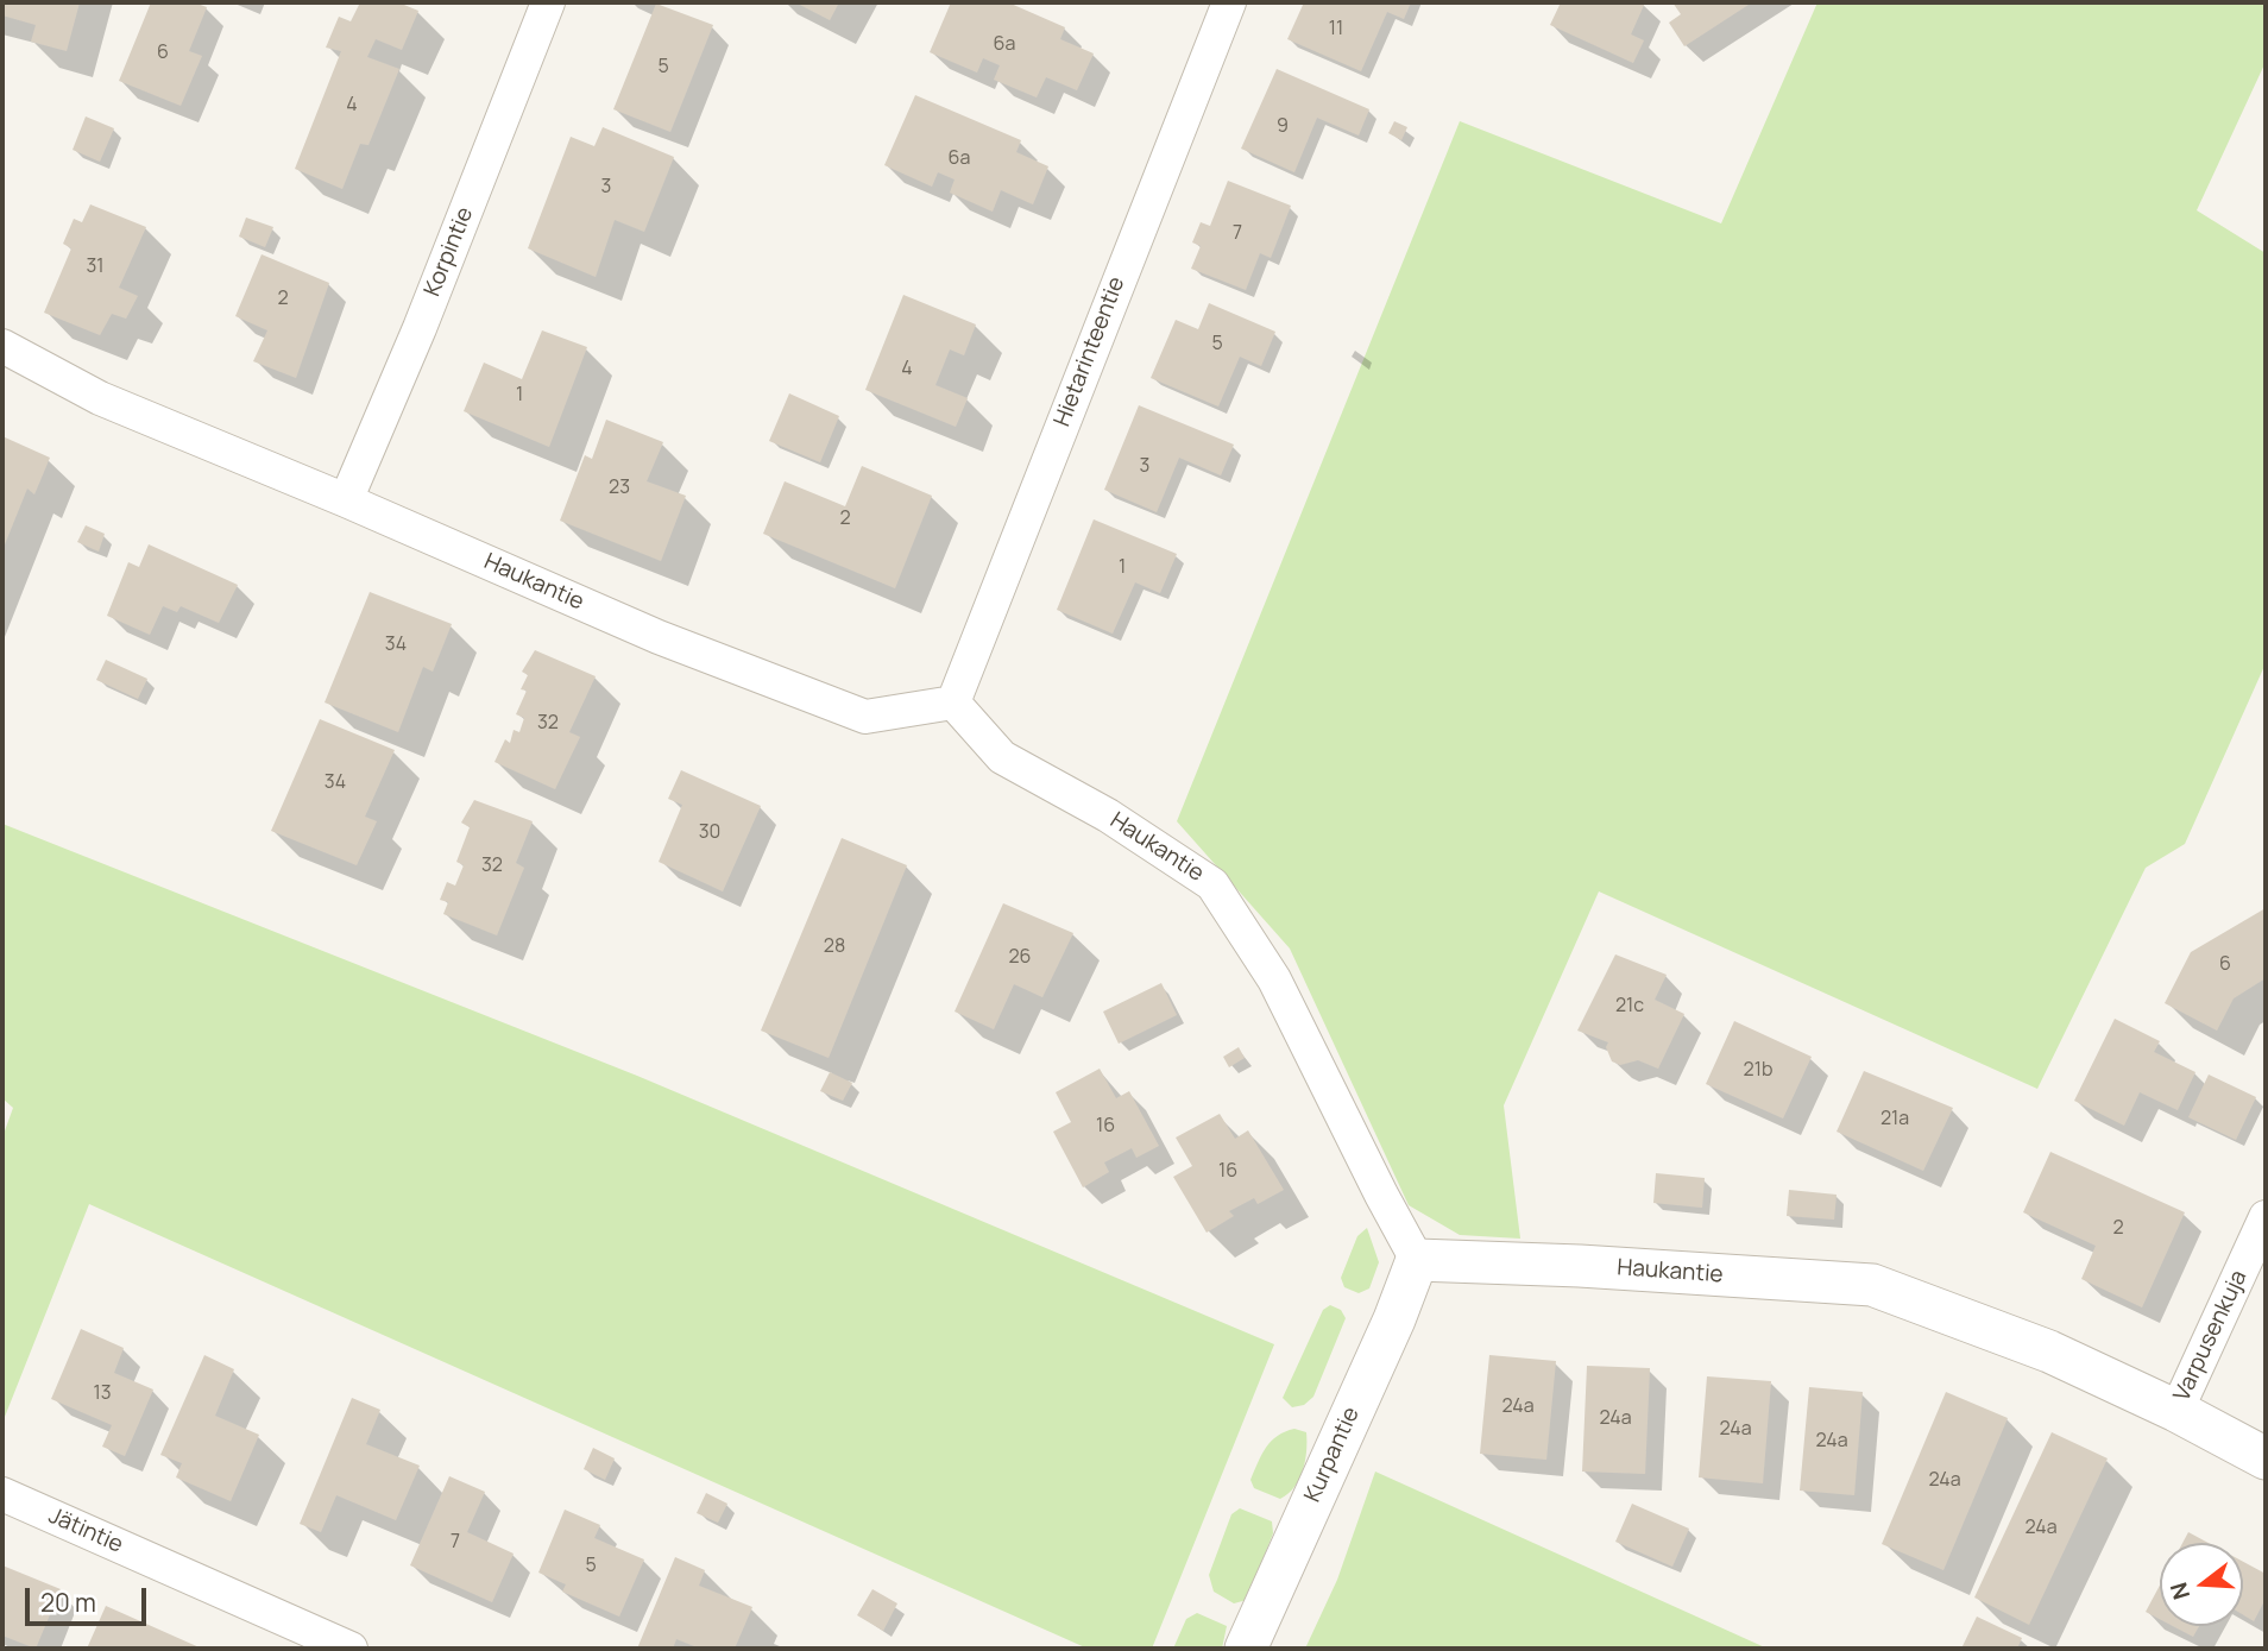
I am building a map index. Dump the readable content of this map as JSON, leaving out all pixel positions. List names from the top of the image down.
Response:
{
  "streets": {
    "street": [
      "Korpintie",
      "Hietarinteentie",
      "Haukantie",
      "Varpusenkuja",
      "Kurpantie",
      "Jätintie"
    ]
  },
  "crossings": [
    ["Korpintie", "Haukantie"],
    ["Hietarinteentie", "Haukantie"],
    ["Haukantie", "Varpusenkuja"],
    ["Haukantie", "Kurpantie"]
  ],
  "house_numbers": [
    "11",
    "6a",
    "6",
    "5",
    "4",
    "9",
    "6a",
    "3",
    "7",
    "31",
    "2",
    "5",
    "4",
    "1",
    "3",
    "23",
    "2",
    "1",
    "34",
    "32",
    "34",
    "30",
    "32",
    "28",
    "26",
    "6",
    "21c",
    "21b",
    "21a",
    "16",
    "16",
    "2",
    "13",
    "24a",
    "24a",
    "24a",
    "24a",
    "24a",
    "24a",
    "7",
    "5"
  ],
  "scale_bar": "20 m",
  "north": "left"
}
